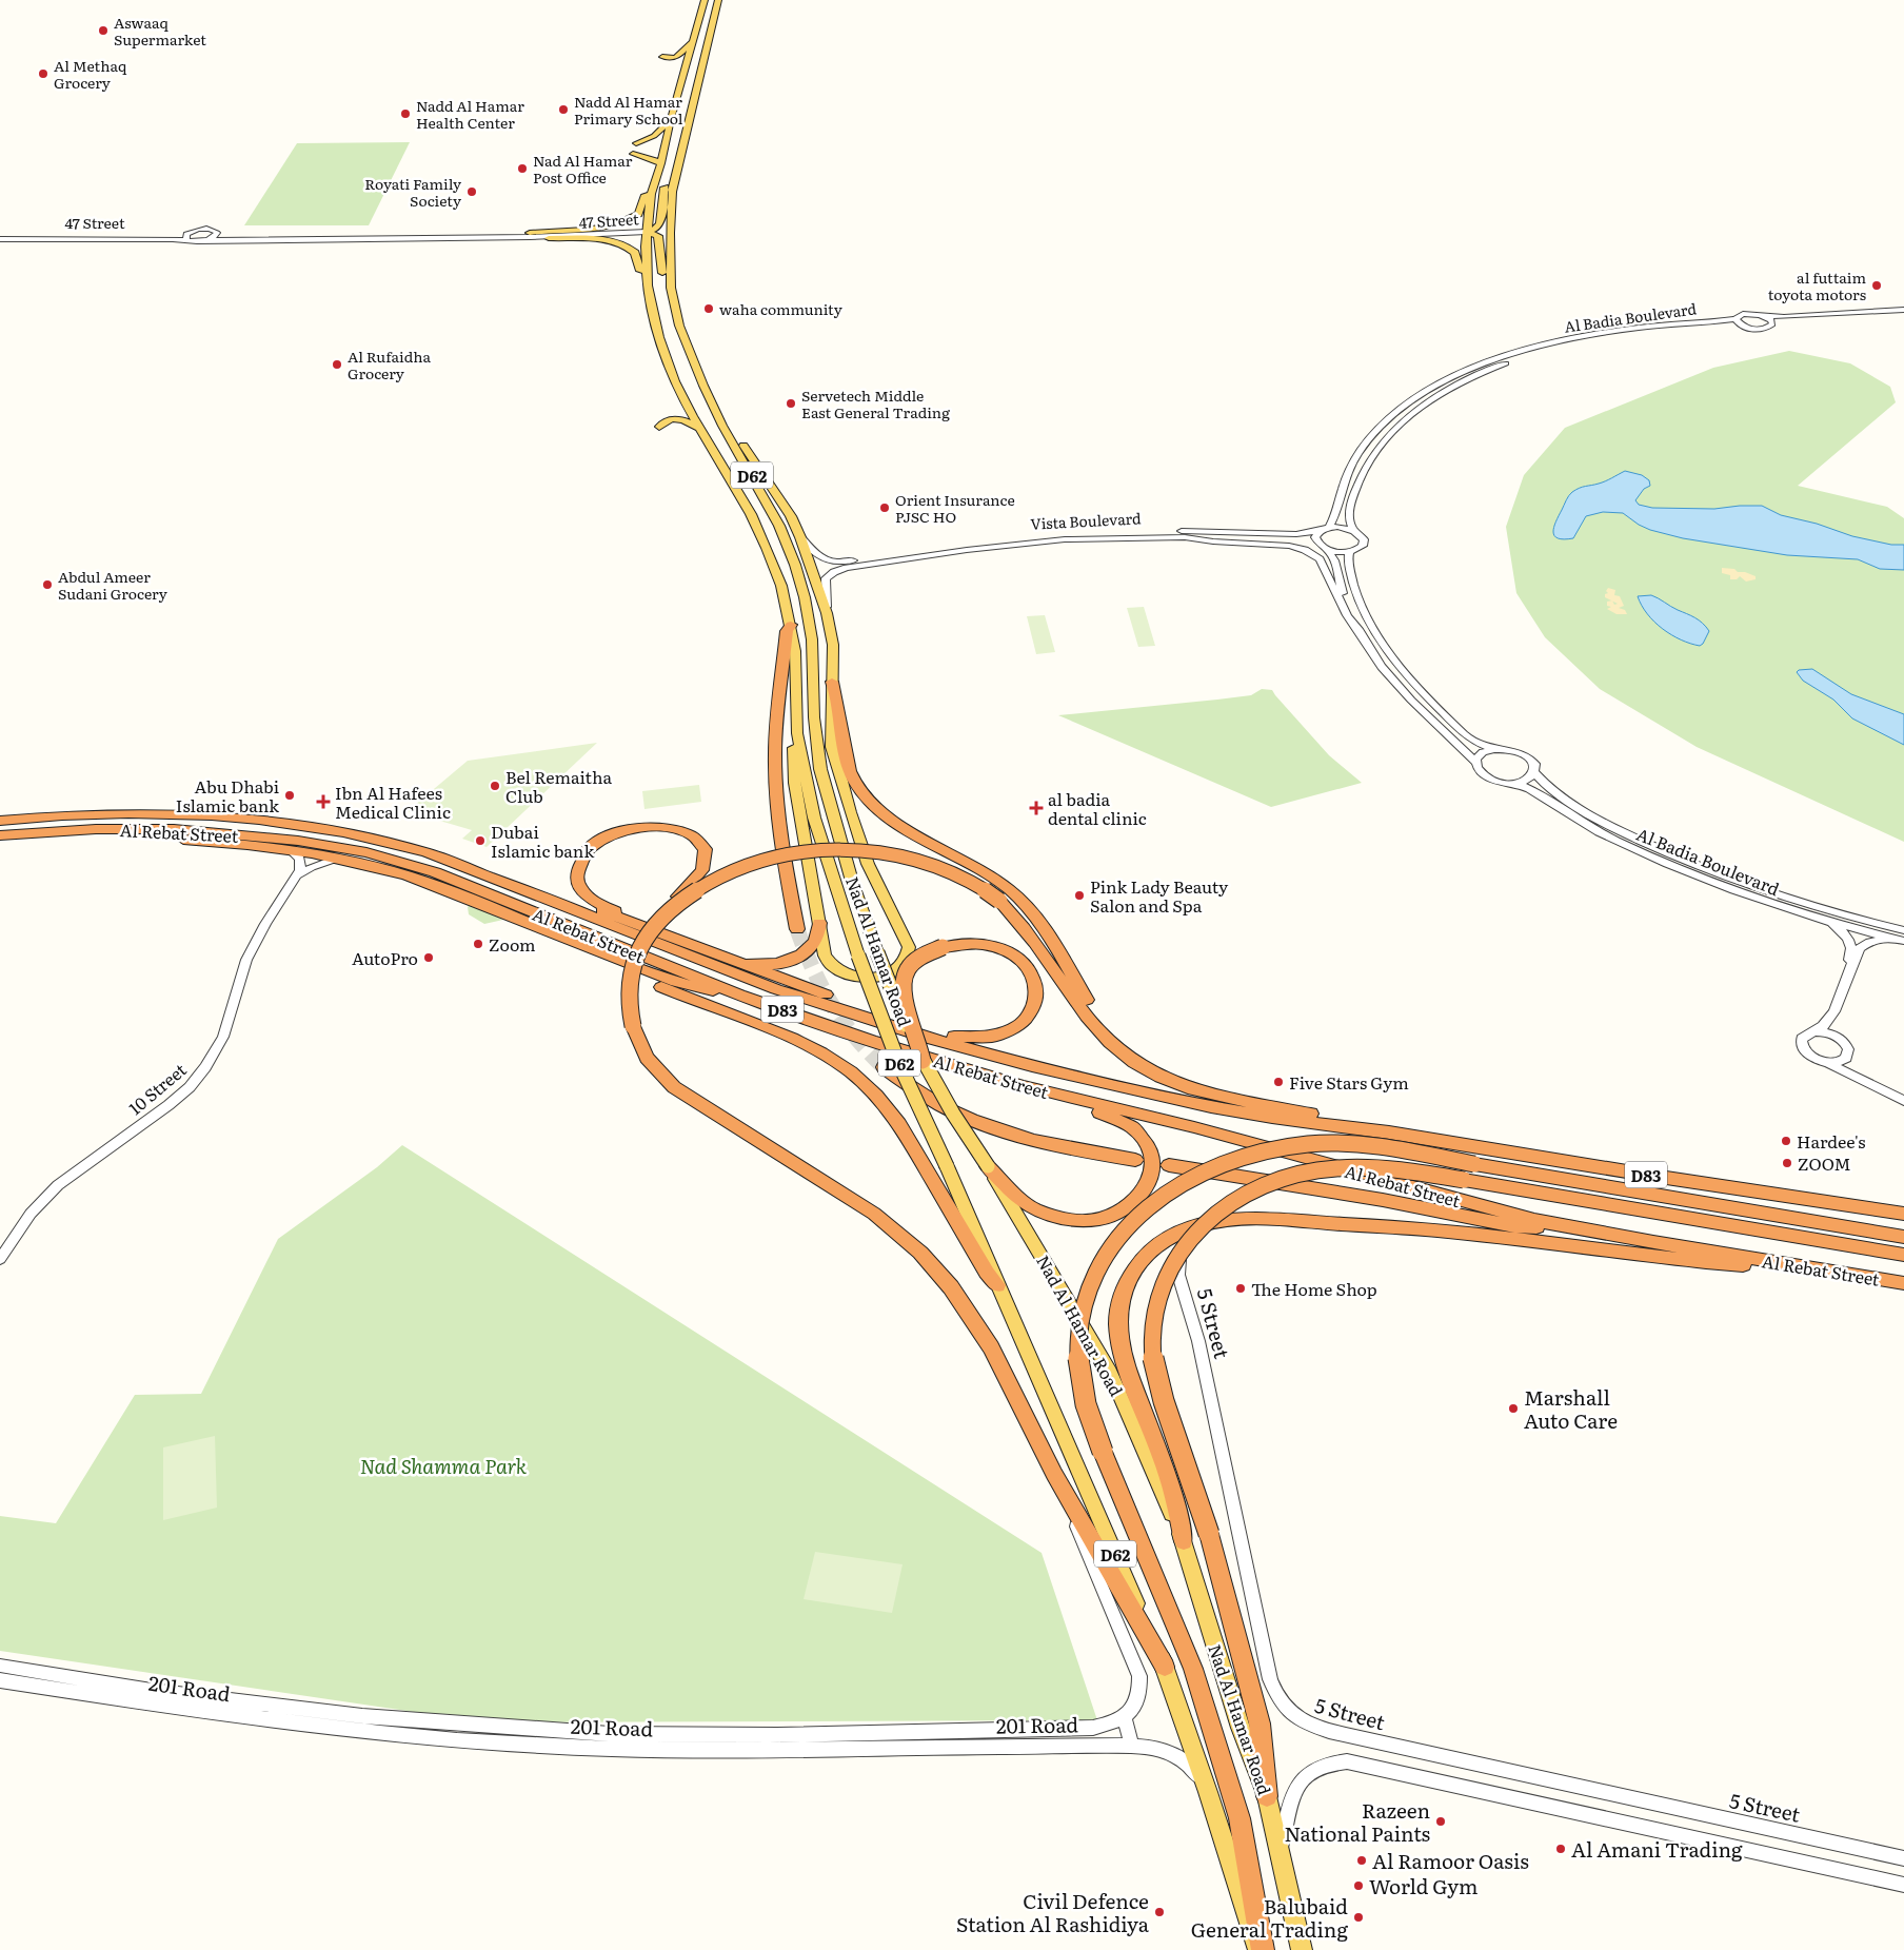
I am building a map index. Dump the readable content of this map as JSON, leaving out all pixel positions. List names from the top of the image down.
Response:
{
  "streets": {
    "highway": ["Al Rebat Street", "D83"],
    "main road": ["D62", "Nad Al Hamar Road"],
    "street": [
      "47 Street",
      "Al Badia Boulevard",
      "Vista Boulevard",
      "10 Street",
      "5 Street",
      "201 Road"
    ]
  },
  "crossings": [
    ["47 Street", "Nad Al Hamar Road"],
    ["Al Badia Boulevard", "Vista Boulevard"],
    ["Al Rebat Street", "Nad Al Hamar Road"],
    ["Nad Al Hamar Road", "201 Road"]
  ],
  "parks": ["Nad Shamma Park"],
  "places": {
    "other": [
      "Aswaaq Supermarket",
      "Al Methaq Grocery",
      "Nadd Al Hamar Primary School",
      "Nadd Al Hamar Health Center",
      "Nad Al Hamar Post Office",
      "Royati Family Society",
      "al futtaim toyota motors",
      "waha community",
      "Al Rufaidha Grocery",
      "Servetech Middle East General Trading",
      "Orient Insurance PJSC HO",
      "Abdul Ameer Sudani Grocery",
      "Bel Remaitha Club",
      "Abu Dhabi Islamic bank",
      "Dubai Islamic bank",
      "Pink Lady Beauty Salon and Spa",
      "Zoom",
      "AutoPro",
      "Five Stars Gym",
      "Hardee's",
      "ZOOM",
      "The Home Shop",
      "Marshall Auto Care",
      "Razeen National Paints",
      "Al Amani Trading",
      "Al Ramoor Oasis",
      "World Gym",
      "Civil Defence Station Al Rashidiya",
      "Balubaid General Trading"
    ],
    "health": ["Ibn Al Hafees Medical Clinic", "al badia dental clinic"]
  }
}
